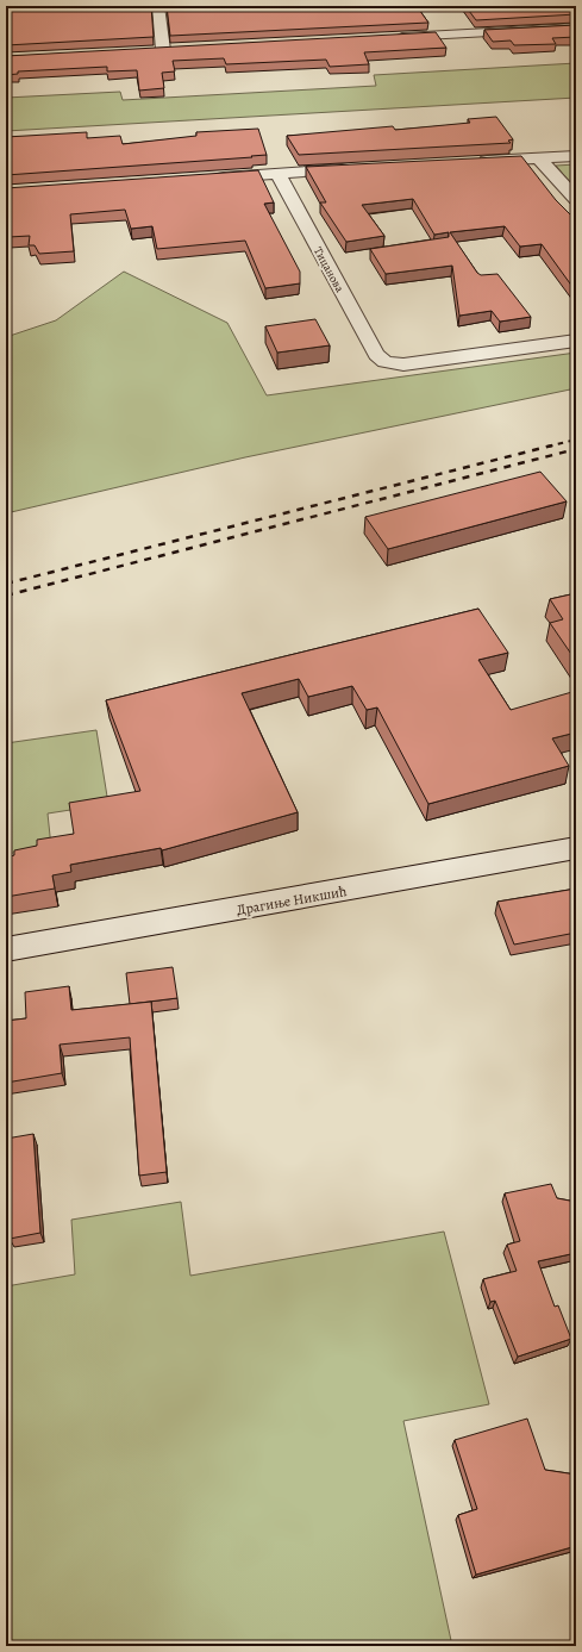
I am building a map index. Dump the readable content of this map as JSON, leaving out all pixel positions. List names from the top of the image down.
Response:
{
  "streets": {
    "street": ["Тицанова", "Драгиње Никшић"]
  }
}
